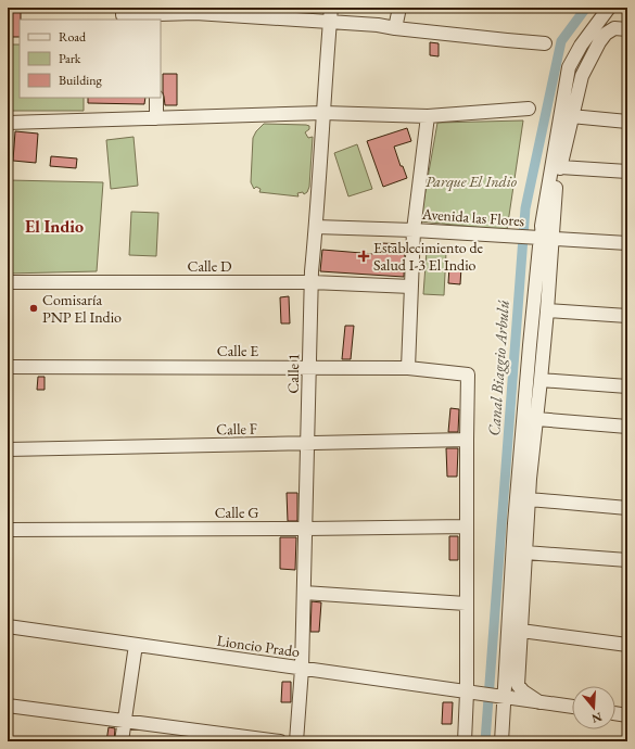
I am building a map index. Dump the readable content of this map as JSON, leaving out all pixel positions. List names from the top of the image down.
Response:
{
  "streets": {
    "street": [
      "Avenida las Flores",
      "Calle D",
      "Calle E",
      "Calle 1",
      "Calle F",
      "Calle G",
      "Lioncio Prado"
    ]
  },
  "crossings": [
    ["Avenida las Flores", "Calle 1"],
    ["Calle D", "Calle 1"],
    ["Calle E", "Calle 1"],
    ["Calle E", "Calle F"],
    ["Calle 1", "Calle F"],
    ["Calle 1", "Calle G"],
    ["Calle 1", "Lioncio Prado"]
  ],
  "districts": ["El Indio"],
  "water": ["Canal Biaggio Arbulú"],
  "parks": ["Parque El Indio"],
  "places": {
    "health": ["Establecimiento de Salud I-3 El Indio"],
    "other": ["Comisaría PNP El Indio"]
  },
  "legend": ["Road", "Park", "Building"],
  "north": "bottom"
}
